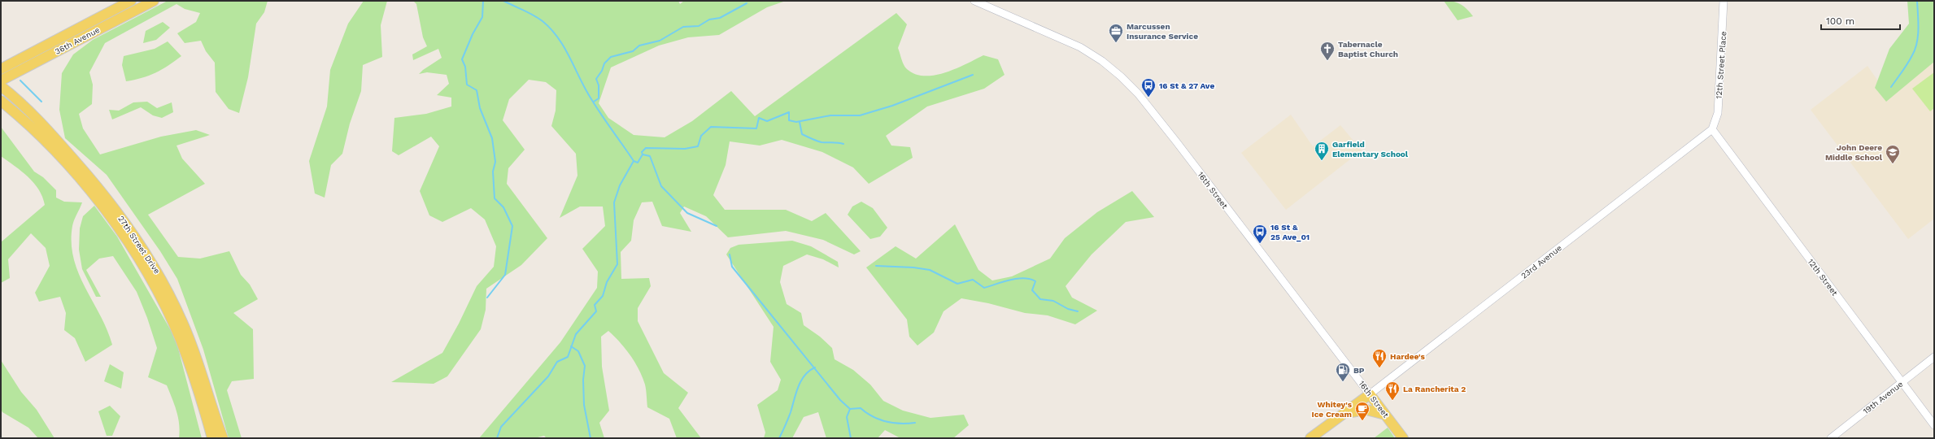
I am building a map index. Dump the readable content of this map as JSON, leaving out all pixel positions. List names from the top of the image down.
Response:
{
  "streets": {
    "main road": ["36th Avenue", "16th Street", "27th Street Drive"],
    "street": [
      "12th Street Place",
      "23rd Avenue",
      "12th Street",
      "19th Avenue"
    ]
  },
  "crossings": [
    ["12th Street Place", "23rd Avenue"],
    ["12th Street Place", "12th Street"],
    ["16th Street", "23rd Avenue"],
    ["23rd Avenue", "12th Street"],
    ["12th Street", "19th Avenue"]
  ],
  "places": {
    "office": ["Marcussen Insurance Service"],
    "church": ["Tabernacle Baptist Church"],
    "bus stop": ["16 St & 27 Ave", "16 St & 25 Ave_01"],
    "building": ["Garfield Elementary School"],
    "school or university": ["John Deere Middle School"],
    "restaurant": ["Hardee's", "La Rancherita 2"],
    "fuel station": ["BP"],
    "cafe": ["Whitey's Ice Cream"]
  },
  "scale_bar": "100 m"
}
